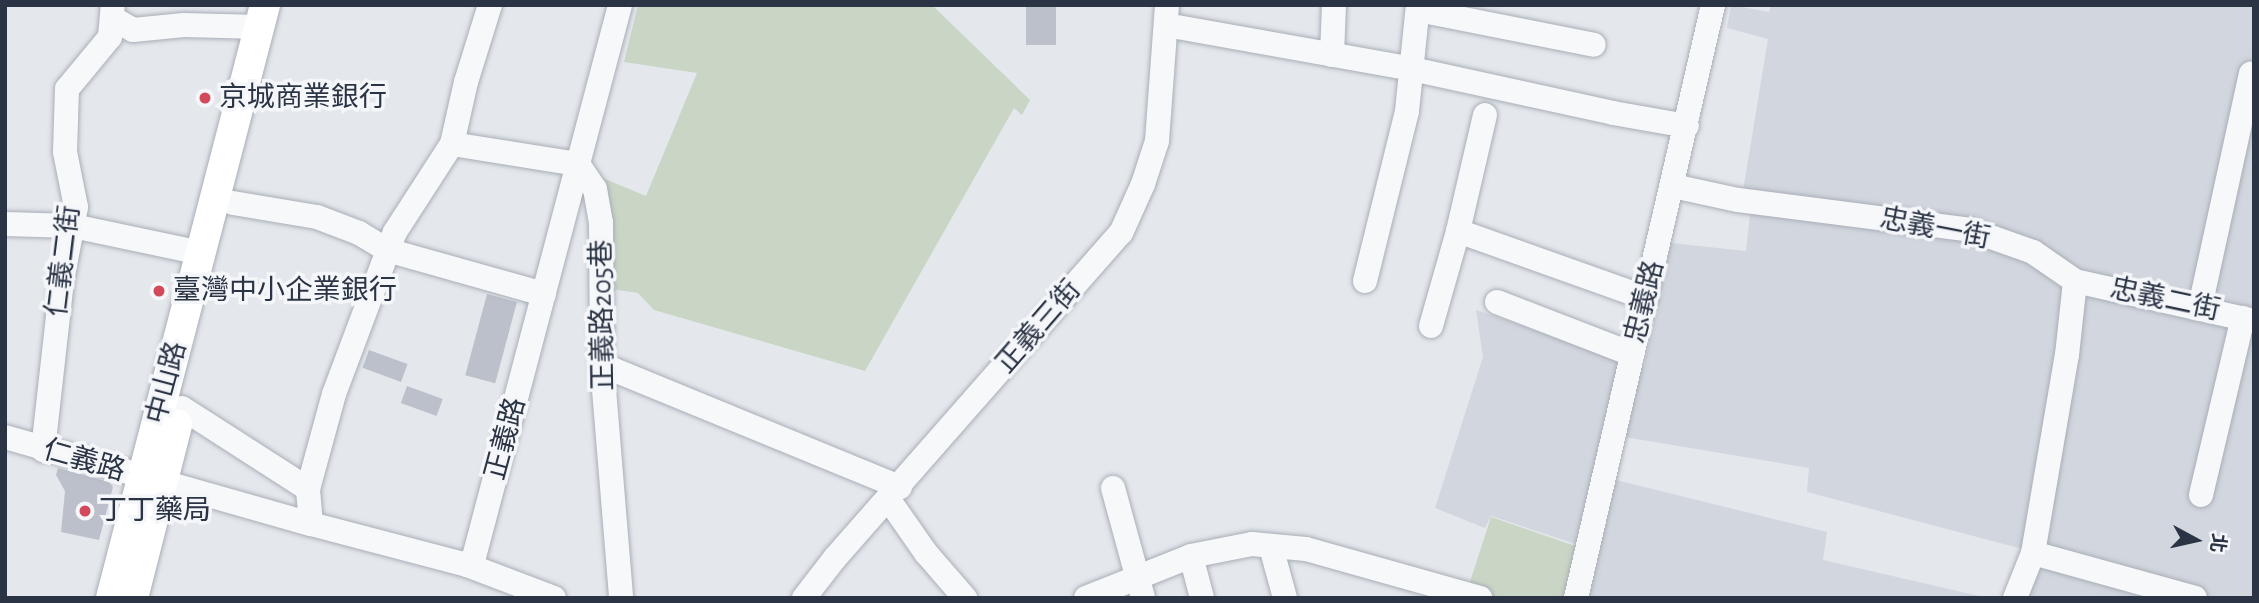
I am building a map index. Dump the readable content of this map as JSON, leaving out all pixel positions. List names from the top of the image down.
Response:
{
  "streets": {
    "main road": ["中山路"],
    "street": [
      "忠義一街",
      "仁義二街",
      "忠義二街",
      "忠義路",
      "正義路205巷",
      "正義三街",
      "正義路",
      "仁義路"
    ]
  },
  "crossings": [
    ["忠義一街", "忠義二街"],
    ["忠義一街", "忠義路"],
    ["仁義二街", "仁義路"],
    ["正義路205巷", "正義路"],
    ["中山路", "仁義路"]
  ],
  "places": ["京城商業銀行", "臺灣中小企業銀行", "丁丁藥局"],
  "north": "right"
}
